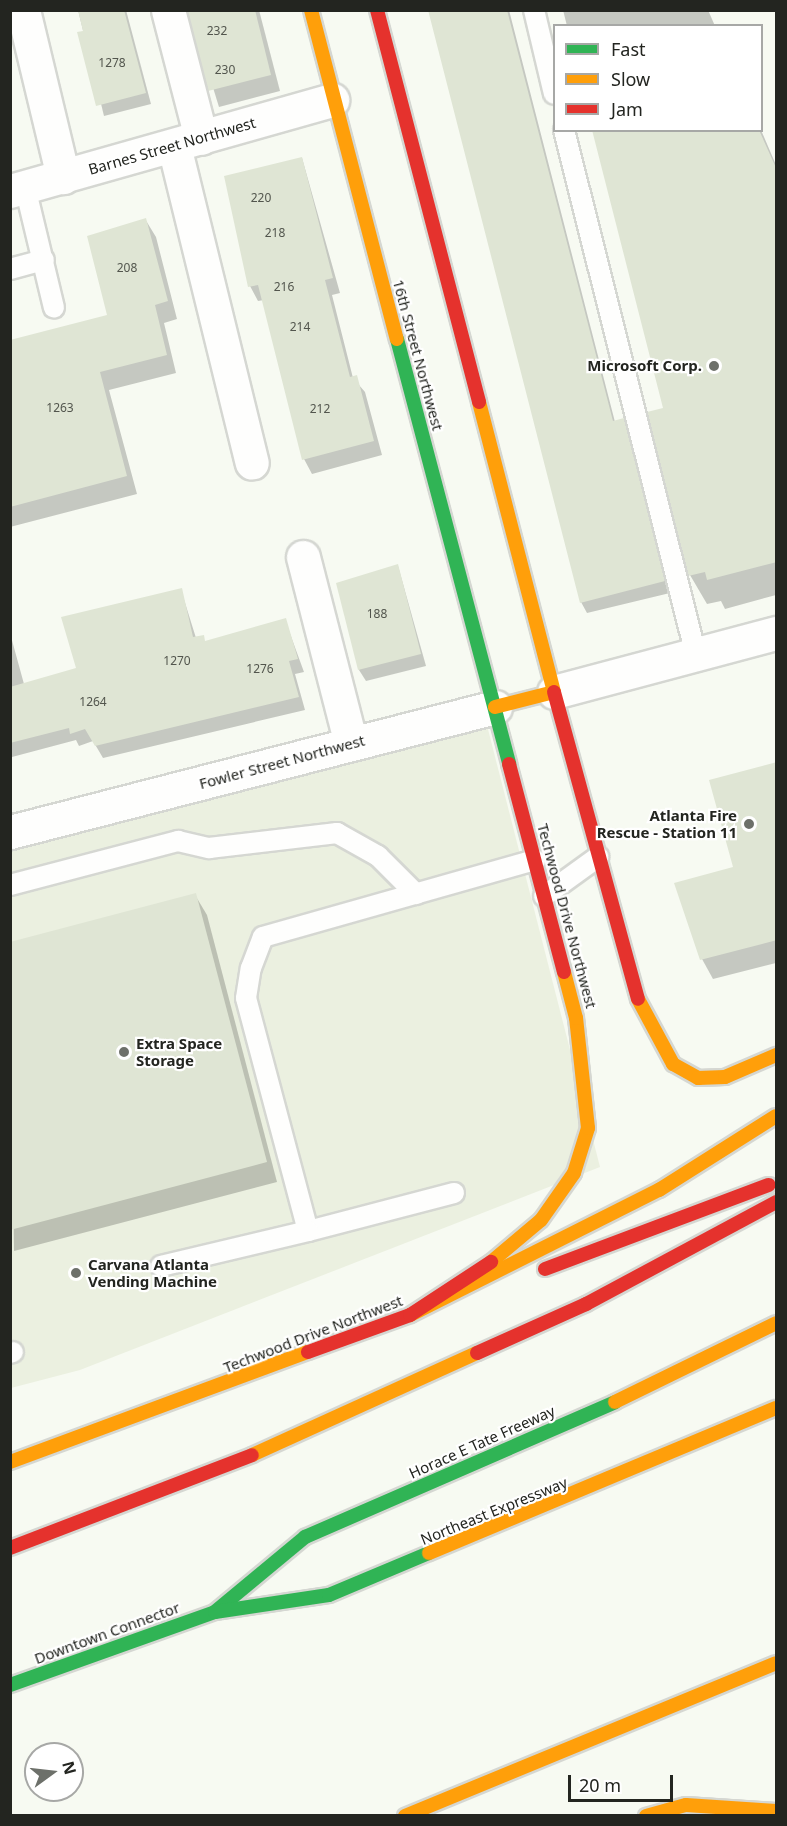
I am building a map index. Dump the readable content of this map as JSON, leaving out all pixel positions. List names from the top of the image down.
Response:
{
  "streets": {
    "main road": [
      "16th Street Northwest",
      "Fowler Street Northwest",
      "Techwood Drive Northwest",
      "Horace E Tate Freeway",
      "Northeast Expressway",
      "Downtown Connector"
    ],
    "street": ["Barnes Street Northwest"]
  },
  "crossings": [
    ["Barnes Street Northwest", "16th Street Northwest"],
    ["16th Street Northwest", "Fowler Street Northwest"],
    ["16th Street Northwest", "Techwood Drive Northwest"],
    ["Fowler Street Northwest", "Techwood Drive Northwest"],
    ["Horace E Tate Freeway", "Northeast Expressway"],
    ["Horace E Tate Freeway", "Downtown Connector"],
    ["Northeast Expressway", "Downtown Connector"]
  ],
  "places": [
    "Microsoft Corp.",
    "Atlanta Fire Rescue - Station 11",
    "Extra Space Storage",
    "Carvana Atlanta Vending Machine"
  ],
  "house_numbers": [
    "232",
    "1278",
    "230",
    "220",
    "218",
    "208",
    "216",
    "214",
    "1263",
    "212",
    "188",
    "1270",
    "1276",
    "1264"
  ],
  "legend": ["Fast", "Slow", "Jam"],
  "scale_bar": "20 m",
  "north": "right"
}
